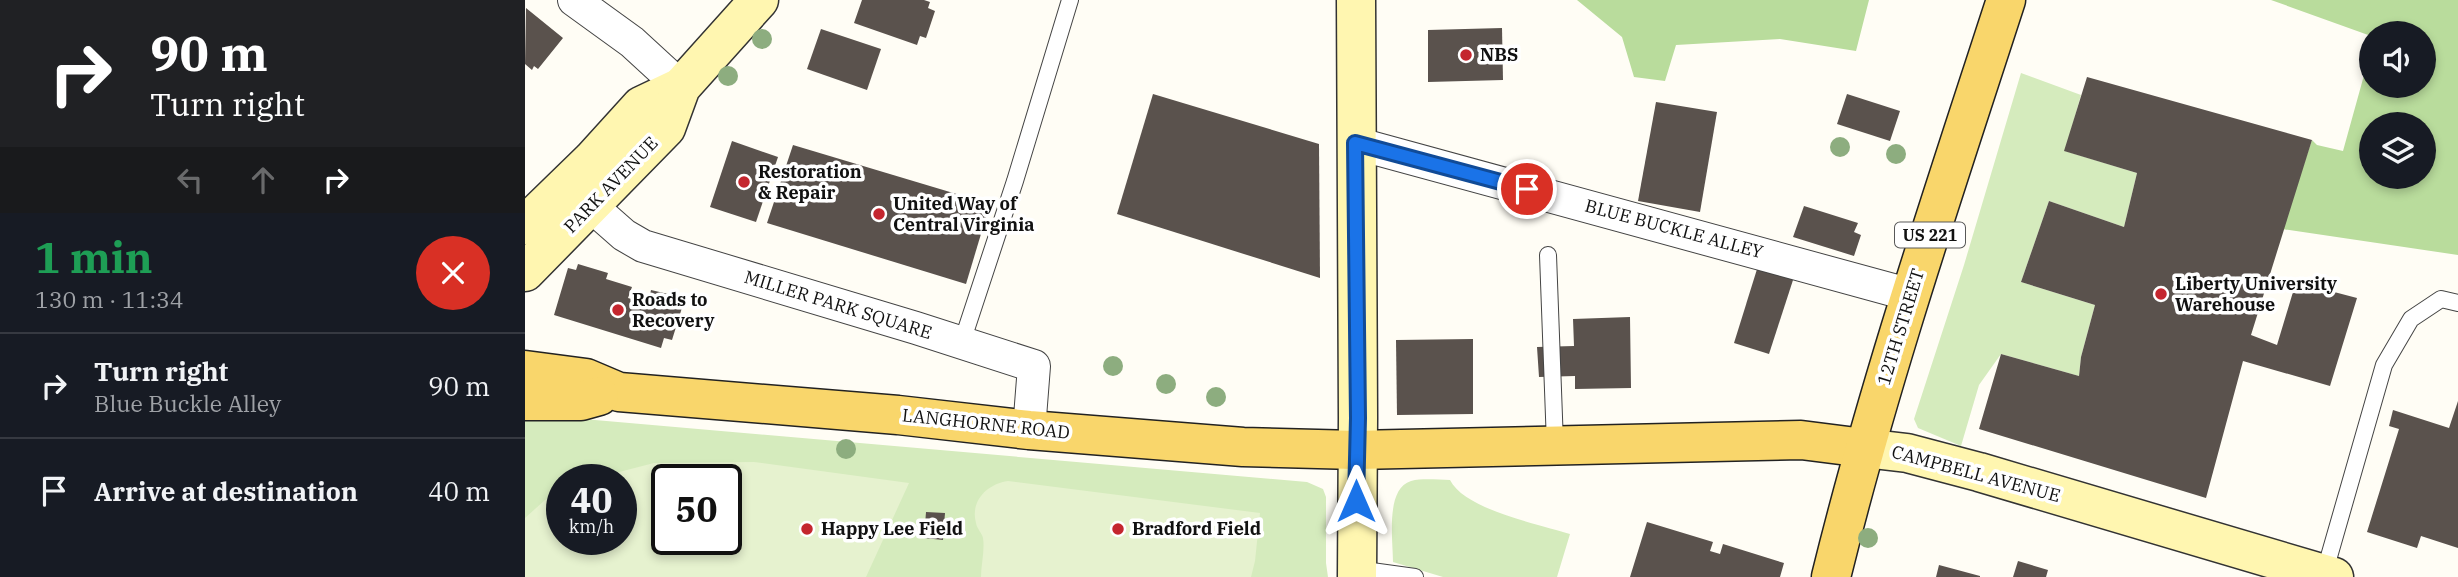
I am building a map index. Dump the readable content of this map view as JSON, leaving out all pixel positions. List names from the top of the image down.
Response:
{
  "streets": {
    "main road": [
      "PARK AVENUE",
      "US 221",
      "12TH STREET",
      "LANGHORNE ROAD",
      "CAMPBELL AVENUE"
    ],
    "street": ["BLUE BUCKLE ALLEY", "MILLER PARK SQUARE"]
  },
  "crossings": [
    ["PARK AVENUE", "MILLER PARK SQUARE"],
    ["BLUE BUCKLE ALLEY", "12TH STREET"],
    ["MILLER PARK SQUARE", "LANGHORNE ROAD"],
    ["12TH STREET", "CAMPBELL AVENUE"],
    ["LANGHORNE ROAD", "CAMPBELL AVENUE"]
  ],
  "places": [
    "NBS",
    "Restoration & Repair",
    "United Way of Central Virginia",
    "Liberty University Warehouse",
    "Roads to Recovery",
    "Happy Lee Field",
    "Bradford Field"
  ],
  "page": {
    "turn": ["90 m", "Turn right"],
    "heading": ["1 min", "130 m · 11:34"],
    "list": [
      {
        "name": "Turn right",
        "note": "Blue Buckle Alley",
        "value": "90 m"
      },
      {
        "name": "Arrive at destination",
        "value": "40 m"
      }
    ],
    "speed": "40 km/h",
    "limit": "50"
  }
}
